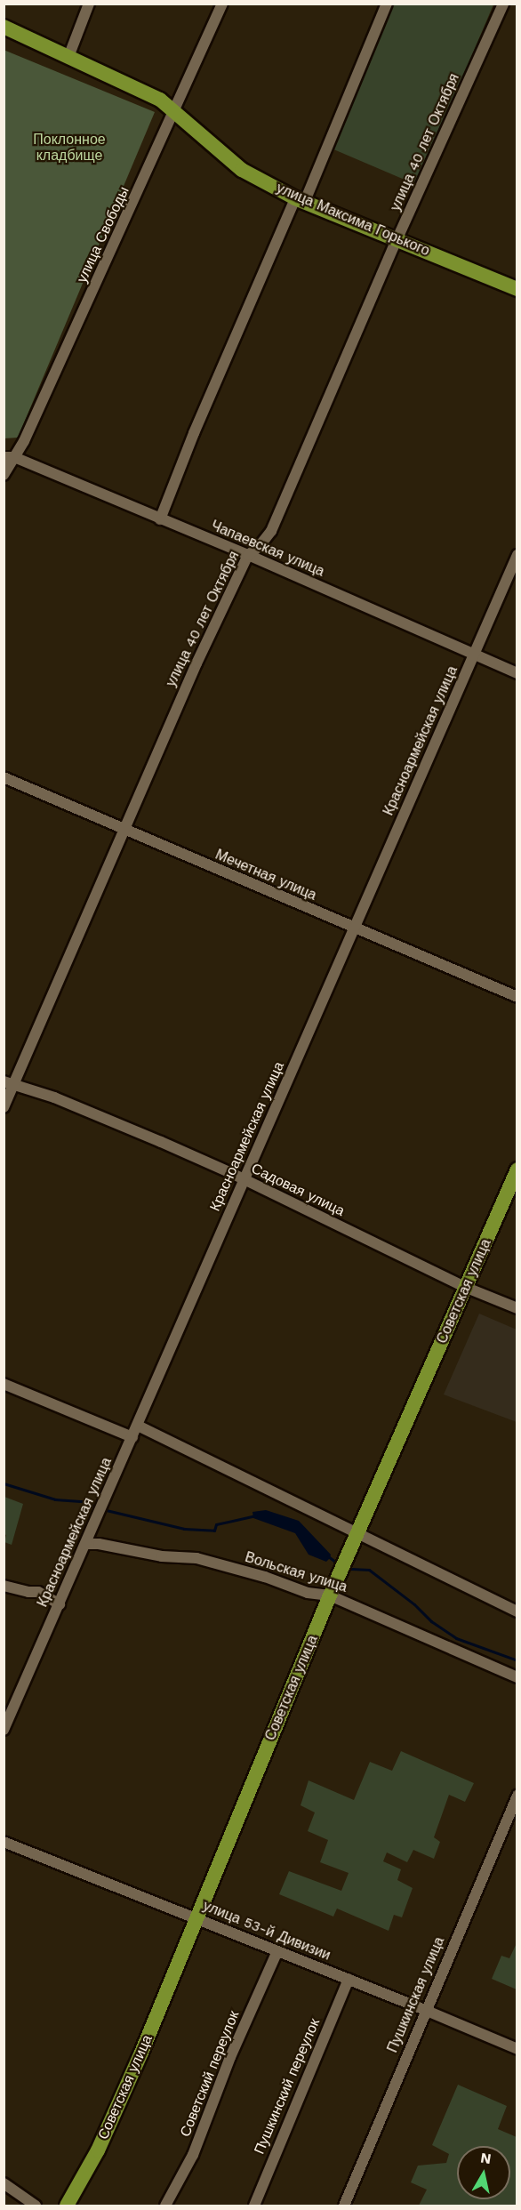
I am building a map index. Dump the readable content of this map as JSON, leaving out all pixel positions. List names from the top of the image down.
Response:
{
  "streets": {
    "main road": ["улица Максима Горького", "Советская улица"],
    "street": [
      "улица 40 лет Октября",
      "улица Свободы",
      "Чапаевская улица",
      "Красноармейская улица",
      "Мечетная улица",
      "Садовая улица",
      "Вольская улица",
      "улица 53-й Дивизии",
      "Пушкинская улица",
      "Советский переулок",
      "Пушкинский переулок"
    ]
  },
  "crossings": [
    ["улица 40 лет Октября", "улица Максима Горького"],
    ["улица 40 лет Октября", "Чапаевская улица"],
    ["улица 40 лет Октября", "Мечетная улица"],
    ["улица 40 лет Октября", "Садовая улица"],
    ["улица Максима Горького", "улица Свободы"],
    ["улица Свободы", "Чапаевская улица"],
    ["Чапаевская улица", "Красноармейская улица"],
    ["Красноармейская улица", "Мечетная улица"],
    ["Красноармейская улица", "Садовая улица"],
    ["Красноармейская улица", "Вольская улица"],
    ["Садовая улица", "Советская улица"],
    ["Советская улица", "Вольская улица"],
    ["Советская улица", "улица 53-й Дивизии"],
    ["улица 53-й Дивизии", "Пушкинская улица"],
    ["улица 53-й Дивизии", "Советский переулок"],
    ["улица 53-й Дивизии", "Пушкинский переулок"]
  ],
  "parks": ["Поклонное кладбище"],
  "north": "top"
}
